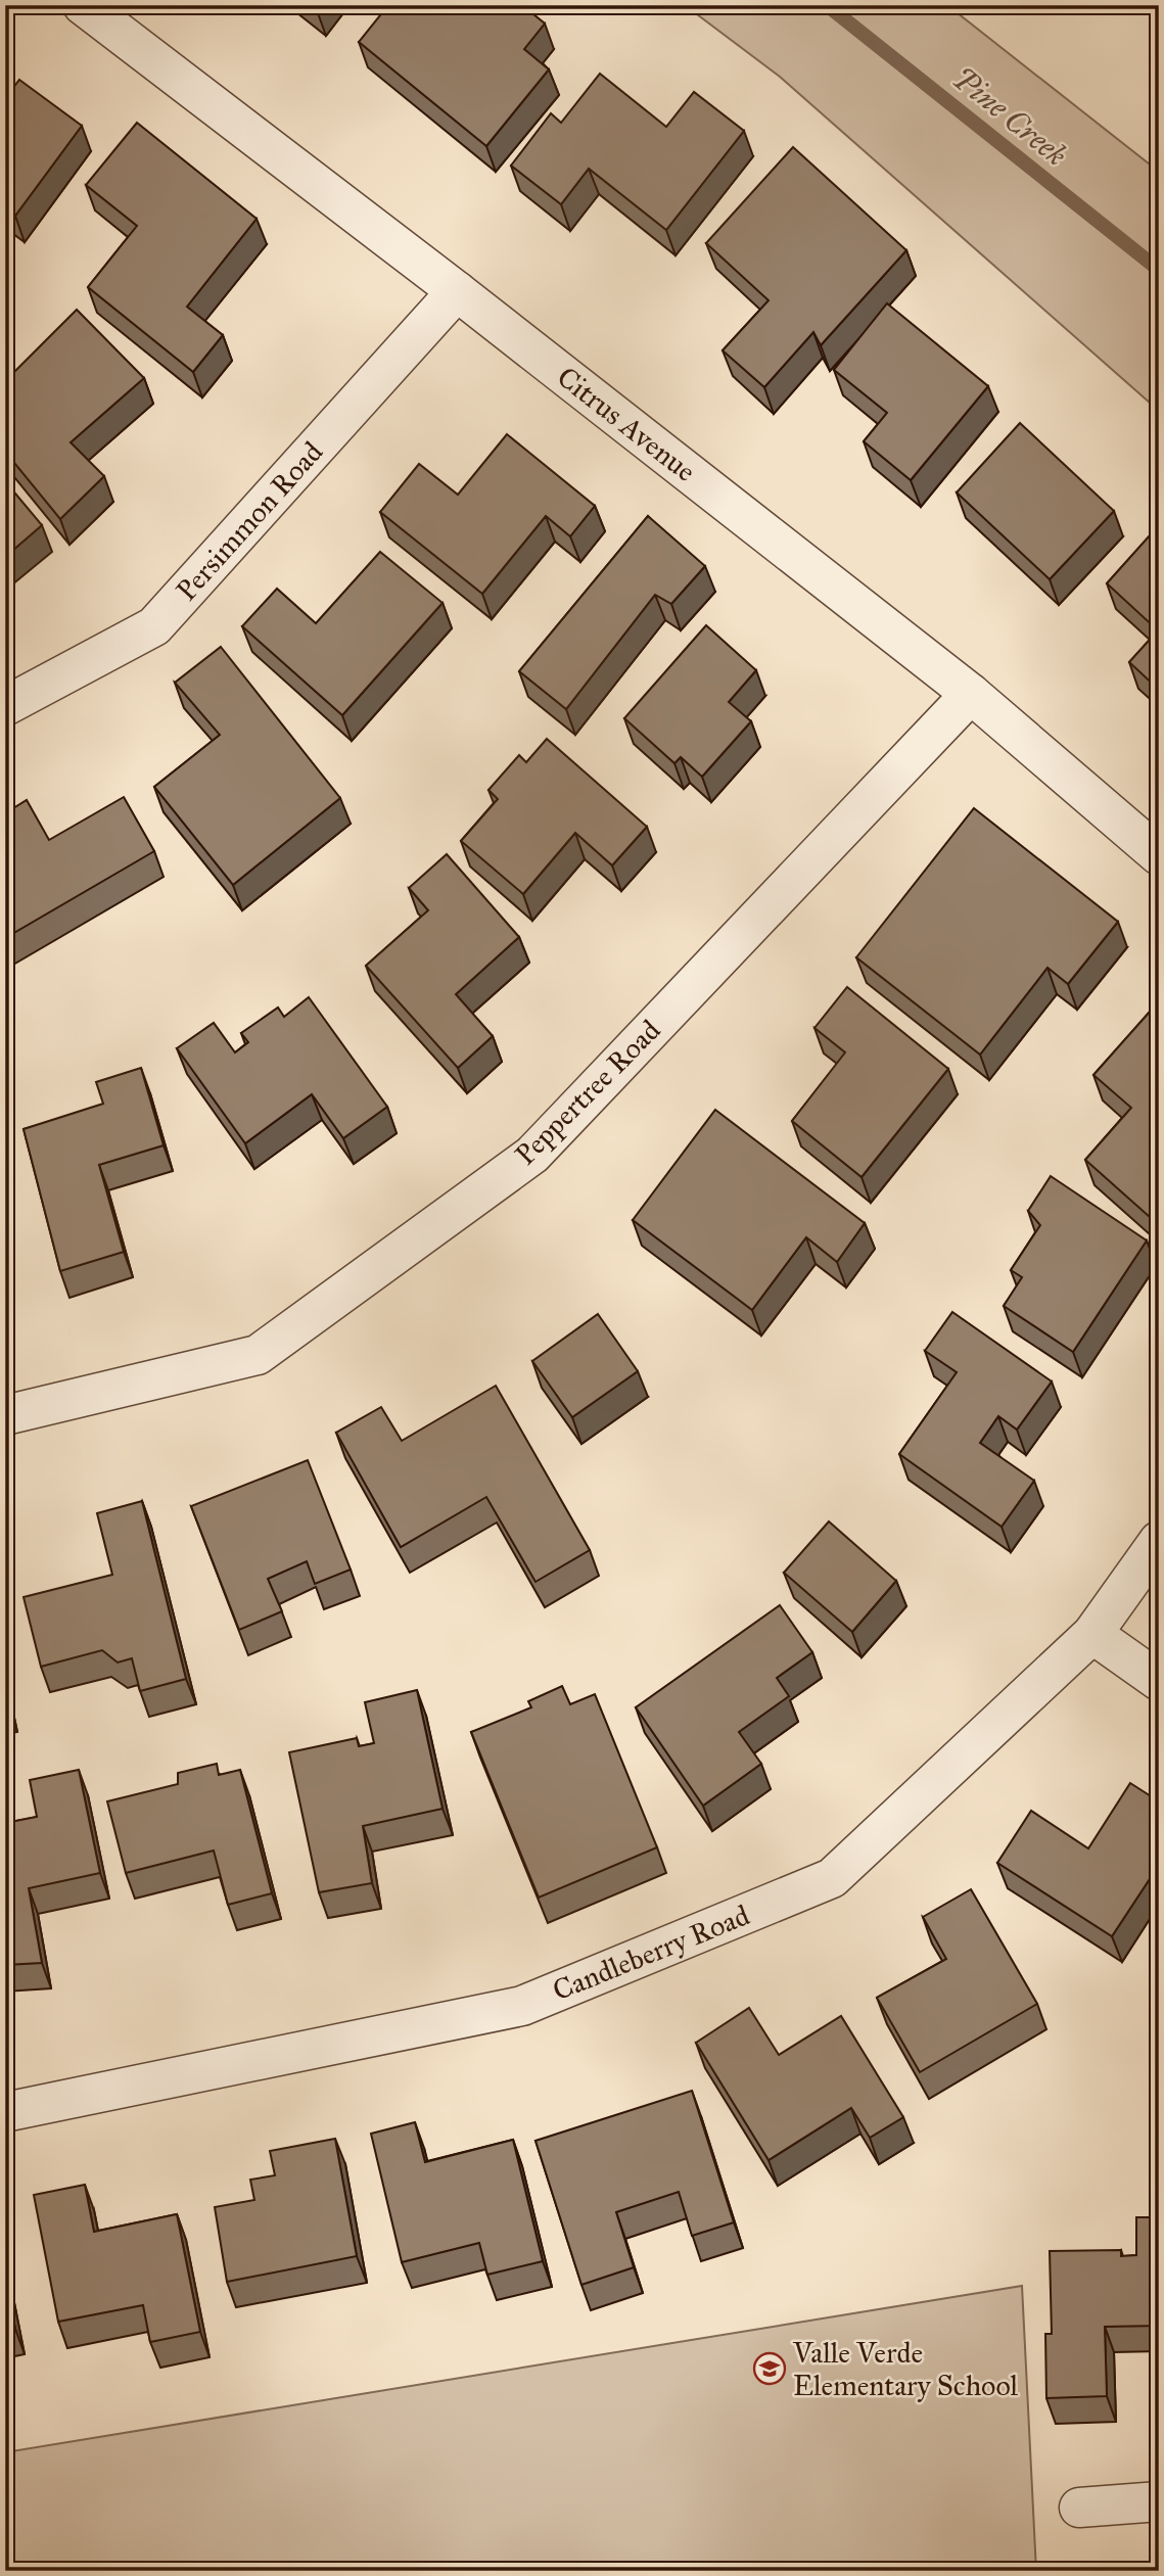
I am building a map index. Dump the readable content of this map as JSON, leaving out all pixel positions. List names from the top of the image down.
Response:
{
  "streets": {
    "street": [
      "Citrus Avenue",
      "Persimmon Road",
      "Peppertree Road",
      "Candleberry Road"
    ]
  },
  "crossings": [
    ["Citrus Avenue", "Persimmon Road"],
    ["Citrus Avenue", "Peppertree Road"]
  ],
  "water": ["Pine Creek"],
  "places": {
    "school or university": ["Valle Verde Elementary School"]
  }
}
